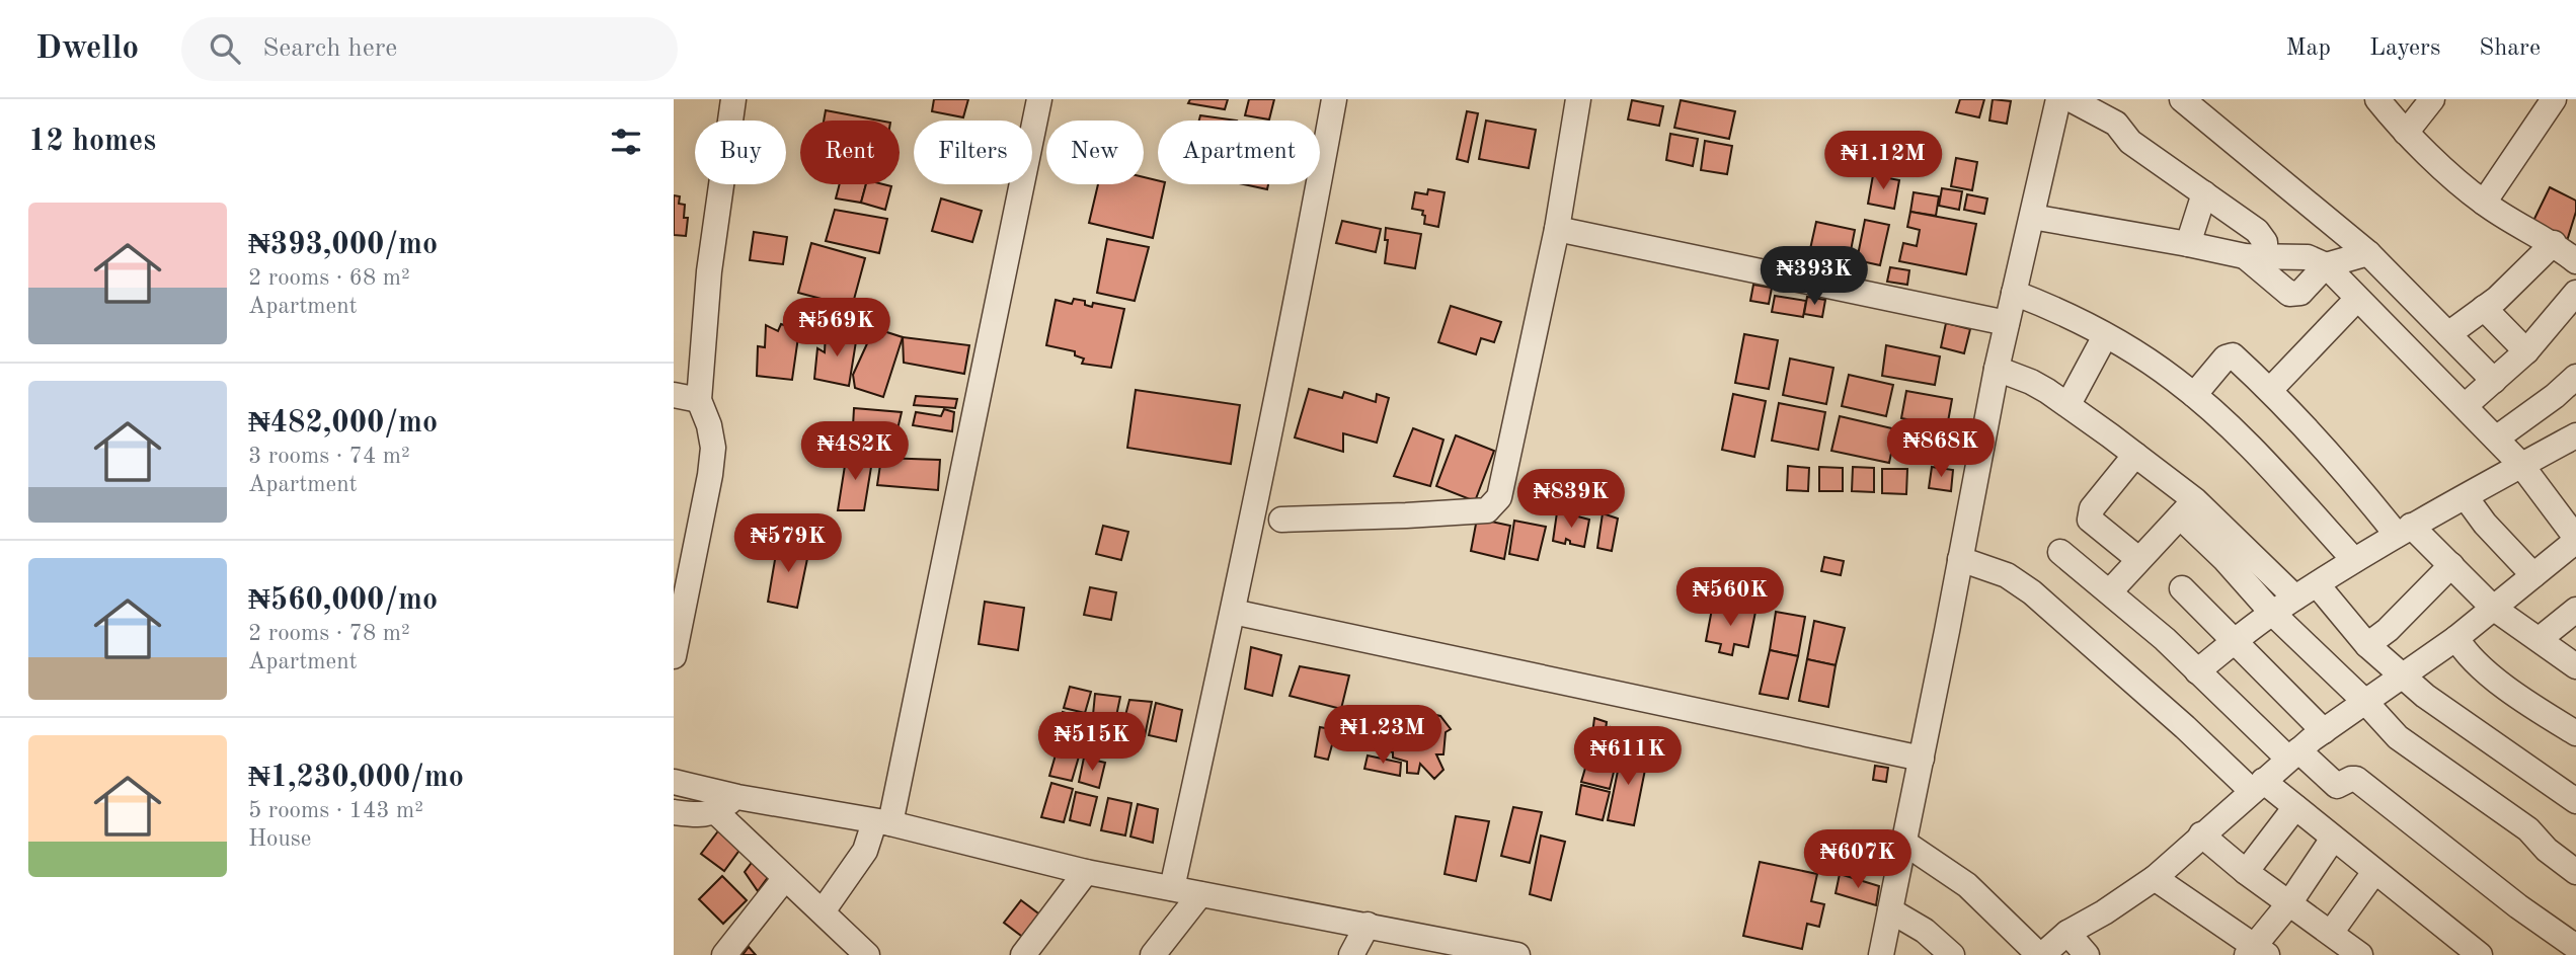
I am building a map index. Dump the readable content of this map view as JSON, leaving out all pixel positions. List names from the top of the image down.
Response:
{
  "page": {
    "header": "Dwello",
    "search": "Search here",
    "nav": ["Map", "Layers", "Share"],
    "heading": "12 homes",
    "chip": [
      "Buy",
      "Rent",
      "Filters",
      "New",
      "Apartment"
    ],
    "price": [
      "₦1.12M",
      "₦393K",
      "₦569K",
      "₦868K",
      "₦482K",
      "₦839K",
      "₦579K",
      "₦560K",
      "₦1.23M",
      "₦515K",
      "₦611K",
      "₦607K"
    ],
    "list": [
      {
        "name": "₦393,000/mo",
        "note": "2 rooms · 68 m² · Apartment"
      },
      {
        "name": "₦482,000/mo",
        "note": "3 rooms · 74 m² · Apartment"
      },
      {
        "name": "₦560,000/mo",
        "note": "2 rooms · 78 m² · Apartment"
      },
      {
        "name": "₦1,230,000/mo",
        "note": "5 rooms · 143 m² · House"
      }
    ]
  }
}
